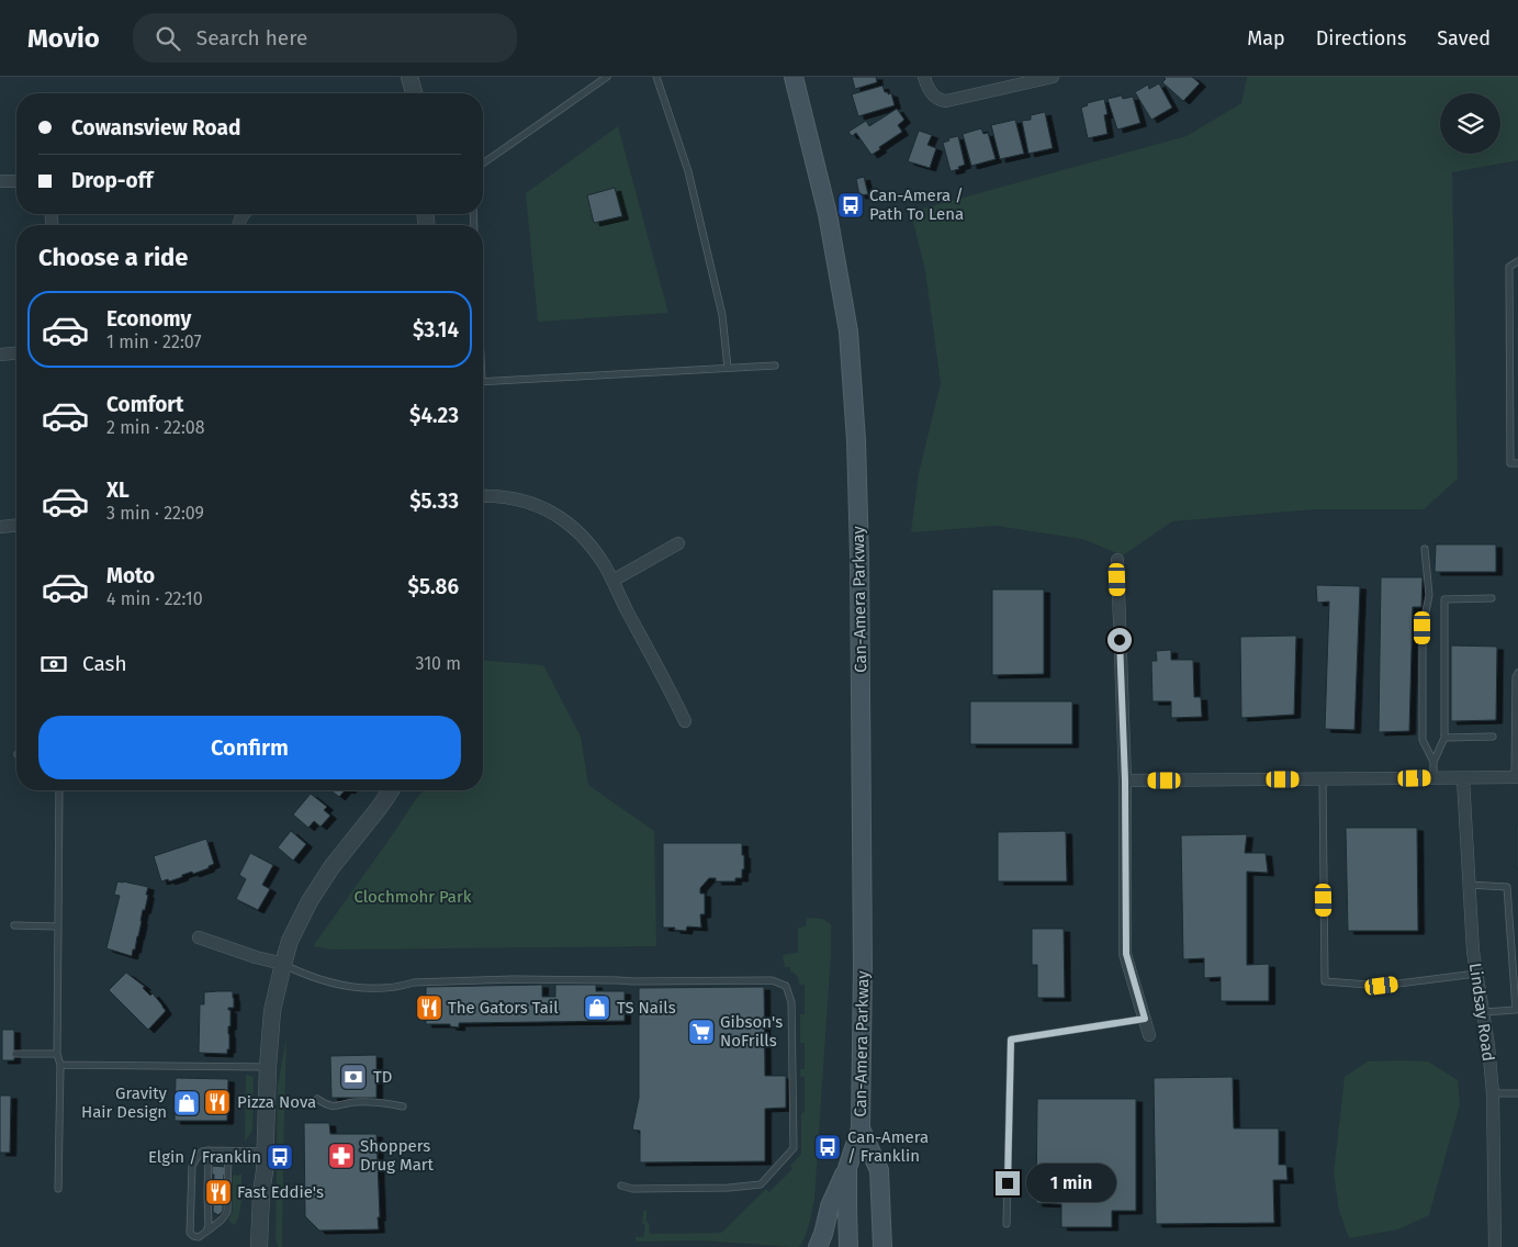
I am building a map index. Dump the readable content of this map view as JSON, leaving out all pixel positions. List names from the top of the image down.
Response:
{
  "streets": {
    "main road": ["Can-Amera Parkway"],
    "street": ["Lindsay Road"]
  },
  "parks": ["Clochmohr Park"],
  "places": {
    "bus stop": ["Can-Amera / Path To Lena", "Can-Amera / Franklin", "Elgin / Franklin"],
    "restaurant": ["The Gators Tail", "Pizza Nova", "Fast Eddie's"],
    "shop": ["TS Nails", "Gravity Hair Design"],
    "supermarket": ["Gibson's NoFrills"],
    "bank": ["TD"],
    "pharmacy": ["Shoppers Drug Mart"]
  },
  "page": {
    "header": "Movio",
    "search": "Search here",
    "nav": ["Map", "Directions", "Saved"],
    "banner": ["Cowansview Road", "Drop-off"],
    "heading": "Choose a ride",
    "list": [
      {
        "name": "Economy",
        "note": "1 min · 22:07",
        "value": "$3.14"
      },
      {
        "name": "Comfort",
        "note": "2 min · 22:08",
        "value": "$4.23"
      },
      {
        "name": "XL",
        "note": "3 min · 22:09",
        "value": "$5.33"
      },
      {
        "name": "Moto",
        "note": "4 min · 22:10",
        "value": "$5.86"
      }
    ],
    "pay": ["Cash", "310 m"],
    "buttons": "Confirm",
    "bubble": "1 min"
  }
}
